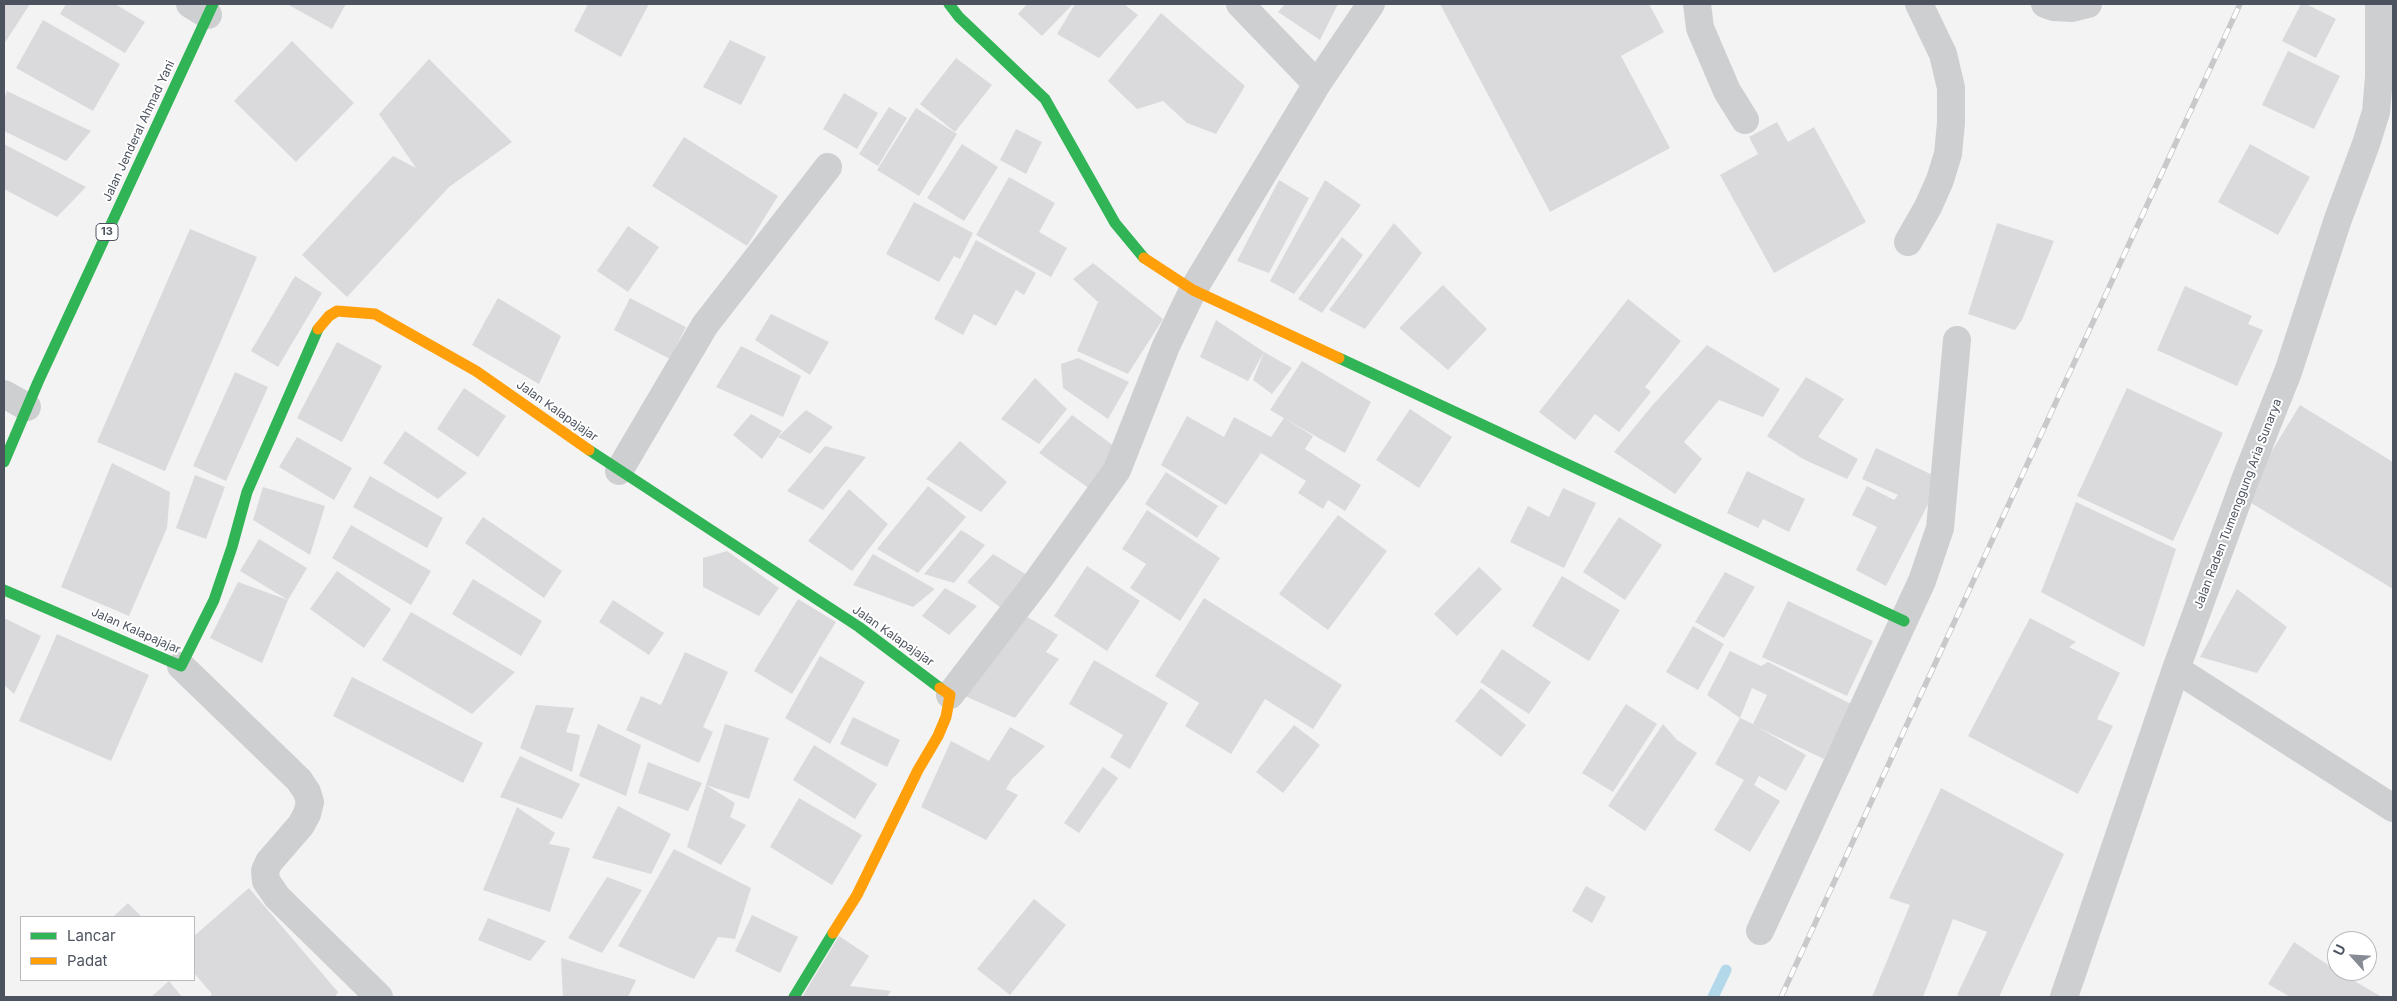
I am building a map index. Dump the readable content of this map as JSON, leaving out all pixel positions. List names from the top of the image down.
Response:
{
  "streets": {
    "main road": ["Jalan Jenderal Ahmad Yani", "13", "Jalan Kalapajajar"],
    "street": ["Jalan Raden Tumenggung Aria Sunarya"]
  },
  "legend": ["Lancar", "Padat"],
  "north": "top left"
}
